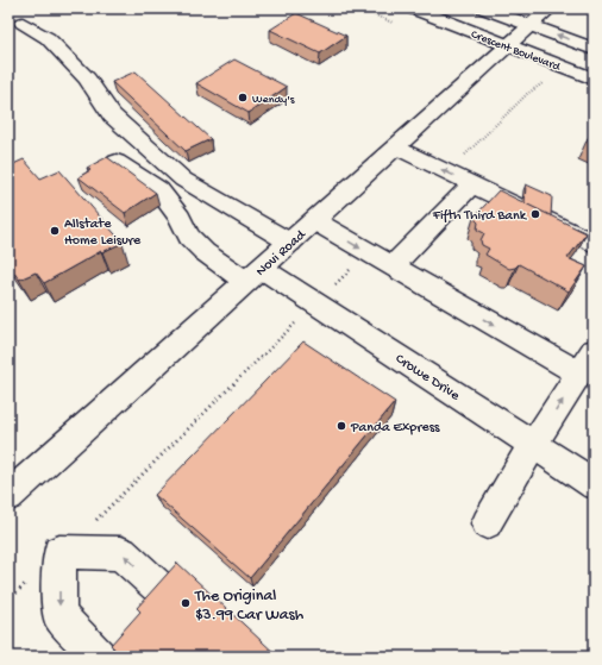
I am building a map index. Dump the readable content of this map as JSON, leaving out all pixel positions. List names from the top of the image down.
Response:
{
  "streets": {
    "main road": ["Crescent Boulevard", "Novi Road", "Crowe Drive"]
  },
  "crossings": [
    ["Crescent Boulevard", "Novi Road"],
    ["Novi Road", "Crowe Drive"]
  ],
  "places": [
    "Wendy's",
    "Fifth Third Bank",
    "Allstate Home Leisure",
    "Panda Express",
    "The Original $3.99 Car Wash"
  ]
}
